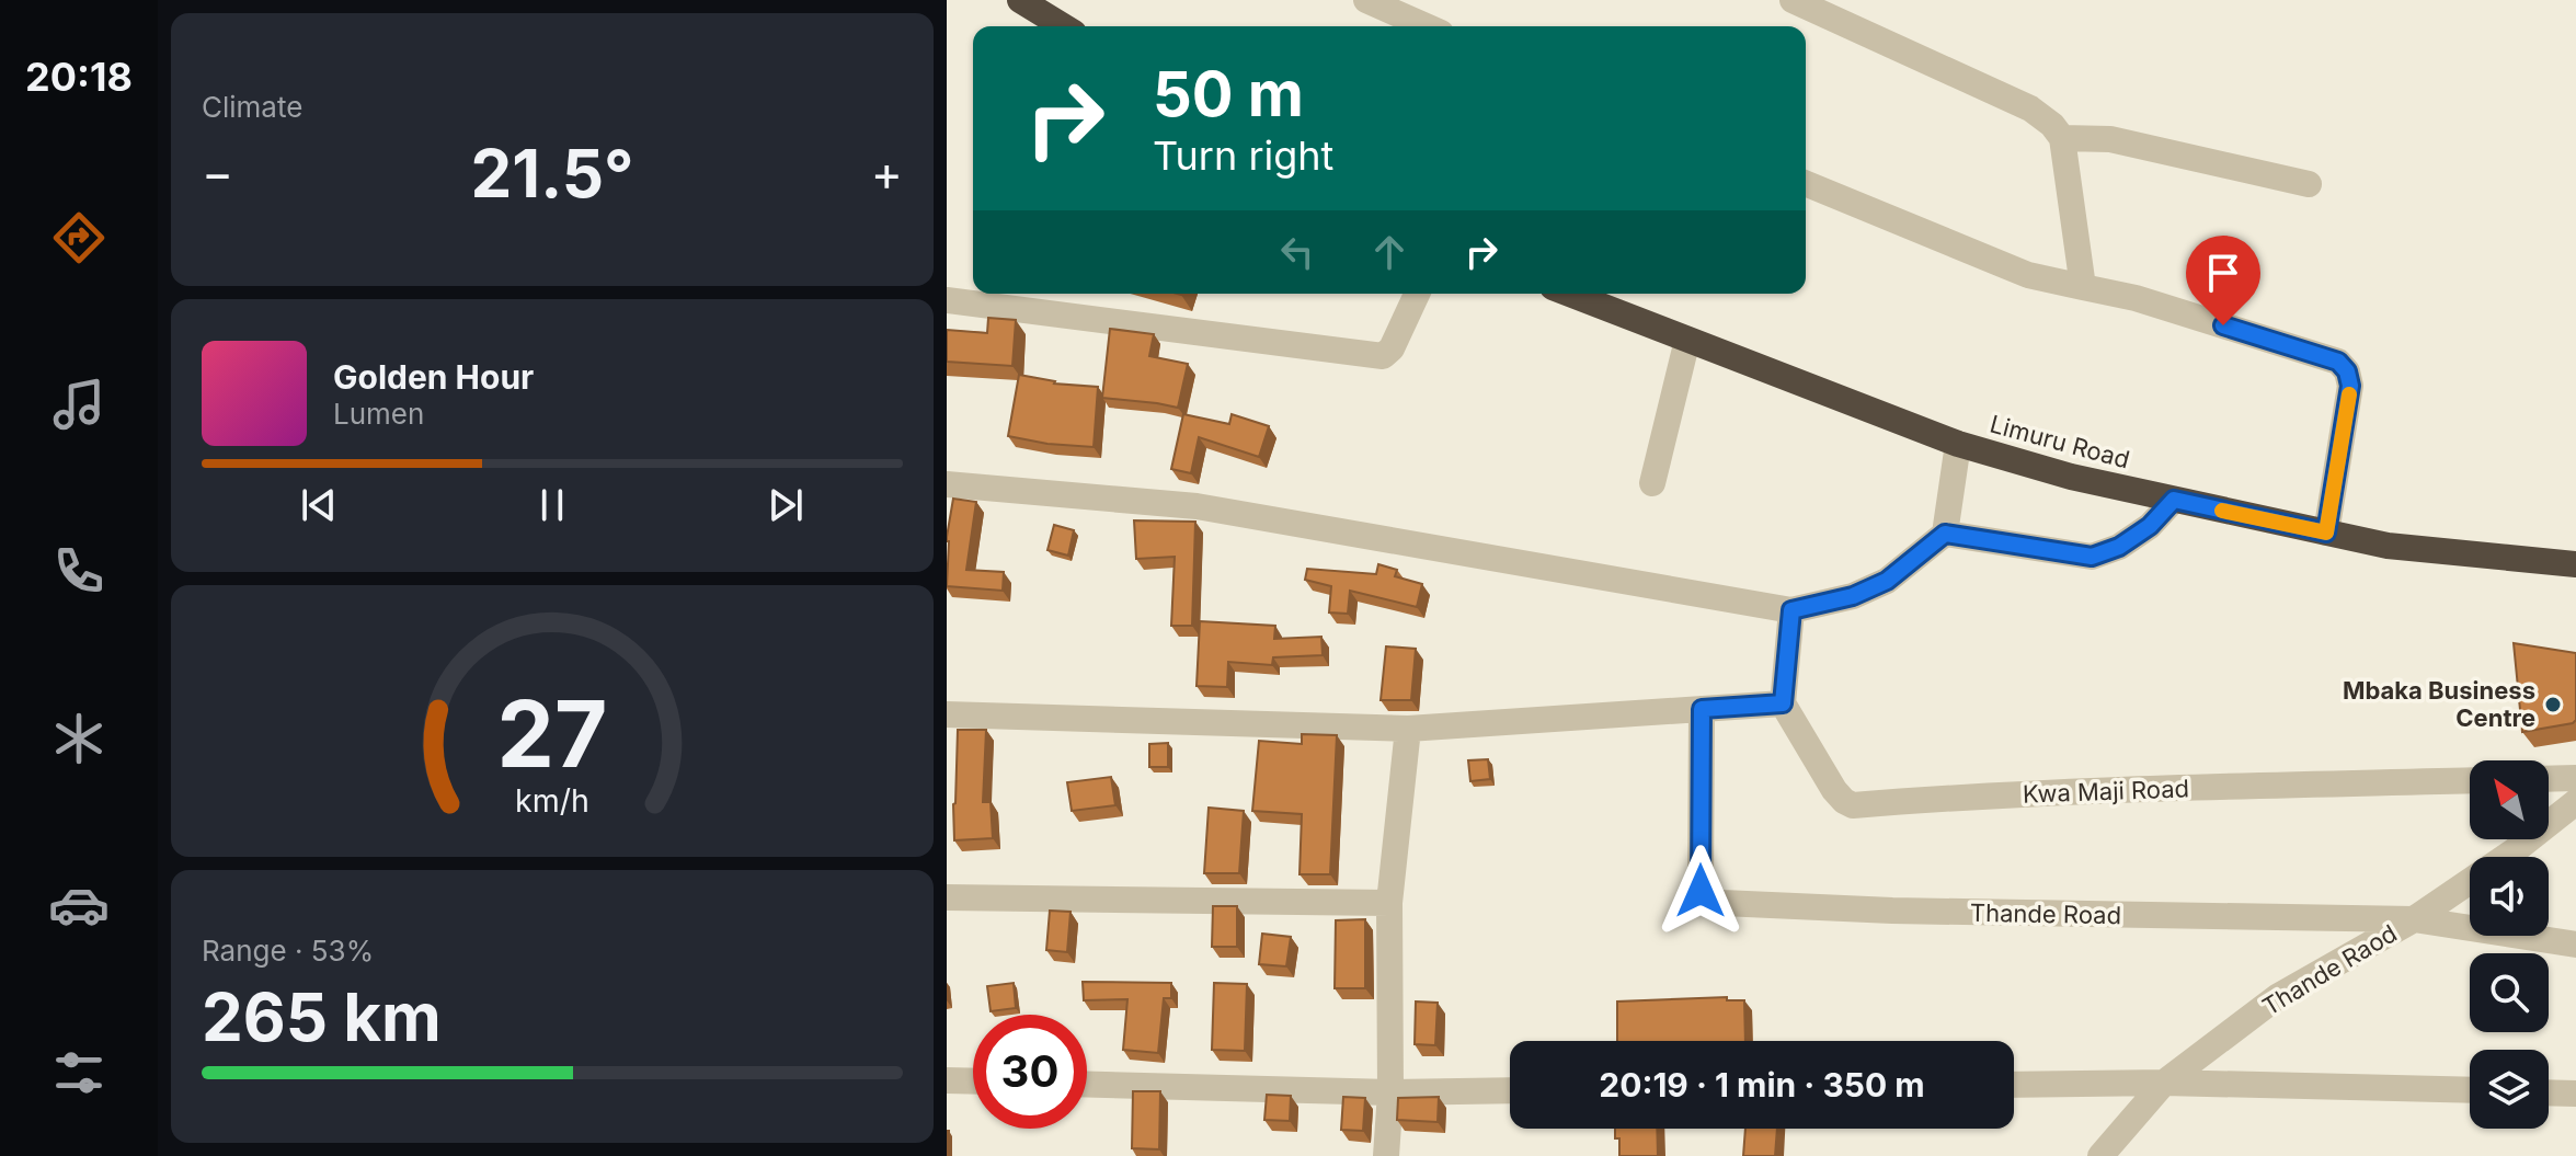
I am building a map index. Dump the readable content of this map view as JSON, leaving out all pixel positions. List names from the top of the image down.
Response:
{
  "streets": {
    "highway": ["Limuru Road"],
    "street": ["Kwa Maji Road", "Thande Road", "Thande Raod"]
  },
  "crossings": [
    ["Thande Road", "Thande Raod"]
  ],
  "places": ["Mbaka Business Centre"],
  "north": "top left",
  "page": {
    "tabs": "20:18",
    "tile": [
      "Climate",
      ["Range · 53%", "265 km"]
    ],
    "turn": ["50 m", "Turn right"],
    "heat": ["−", "21.5°", "+"],
    "song": ["Golden Hour", "Lumen"],
    "limit": "30",
    "trip": "20:19 · 1 min · 350 m",
    "gauge": ["27", "km/h"]
  }
}
